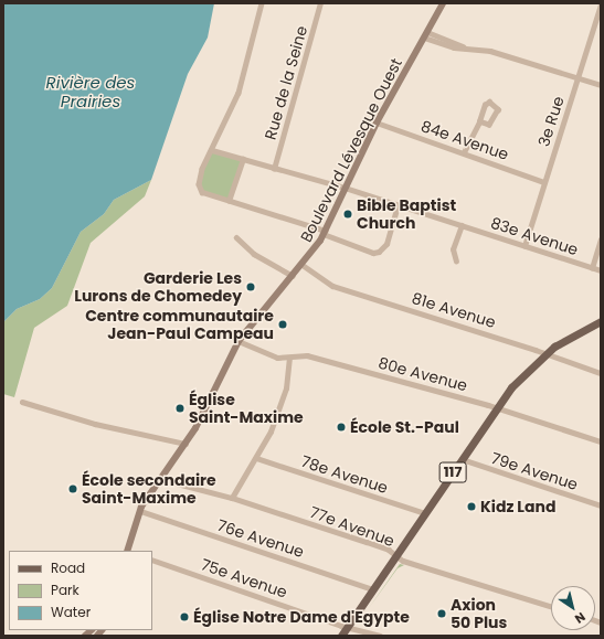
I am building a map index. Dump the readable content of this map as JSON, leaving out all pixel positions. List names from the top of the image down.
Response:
{
  "streets": {
    "main road": ["117"],
    "street": [
      "Rue de la Seine",
      "3e Rue",
      "84e Avenue",
      "Boulevard Lévesque Ouest",
      "83e Avenue",
      "81e Avenue",
      "80e Avenue",
      "79e Avenue",
      "78e Avenue",
      "77e Avenue",
      "76e Avenue",
      "75e Avenue"
    ]
  },
  "crossings": [
    ["Rue de la Seine", "83e Avenue"],
    ["3e Rue", "84e Avenue"],
    ["3e Rue", "83e Avenue"],
    ["84e Avenue", "Boulevard Lévesque Ouest"],
    ["Boulevard Lévesque Ouest", "83e Avenue"],
    ["Boulevard Lévesque Ouest", "81e Avenue"],
    ["Boulevard Lévesque Ouest", "80e Avenue"],
    ["Boulevard Lévesque Ouest", "77e Avenue"],
    ["Boulevard Lévesque Ouest", "76e Avenue"],
    ["81e Avenue", "117"],
    ["80e Avenue", "117"],
    ["79e Avenue", "117"],
    ["117", "78e Avenue"],
    ["117", "77e Avenue"],
    ["117", "76e Avenue"],
    ["117", "75e Avenue"]
  ],
  "water": ["Rivière des Prairies"],
  "places": [
    "Bible Baptist Church",
    "Garderie Les Lurons de Chomedey",
    "Centre communautaire Jean-Paul Campeau",
    "Église Saint-Maxime",
    "École St.-Paul",
    "École secondaire Saint-Maxime",
    "Kidz Land",
    "Axion 50 Plus",
    "Église Notre Dame d'Egypte"
  ],
  "legend": ["Road", "Park", "Water"],
  "north": "bottom right"
}
